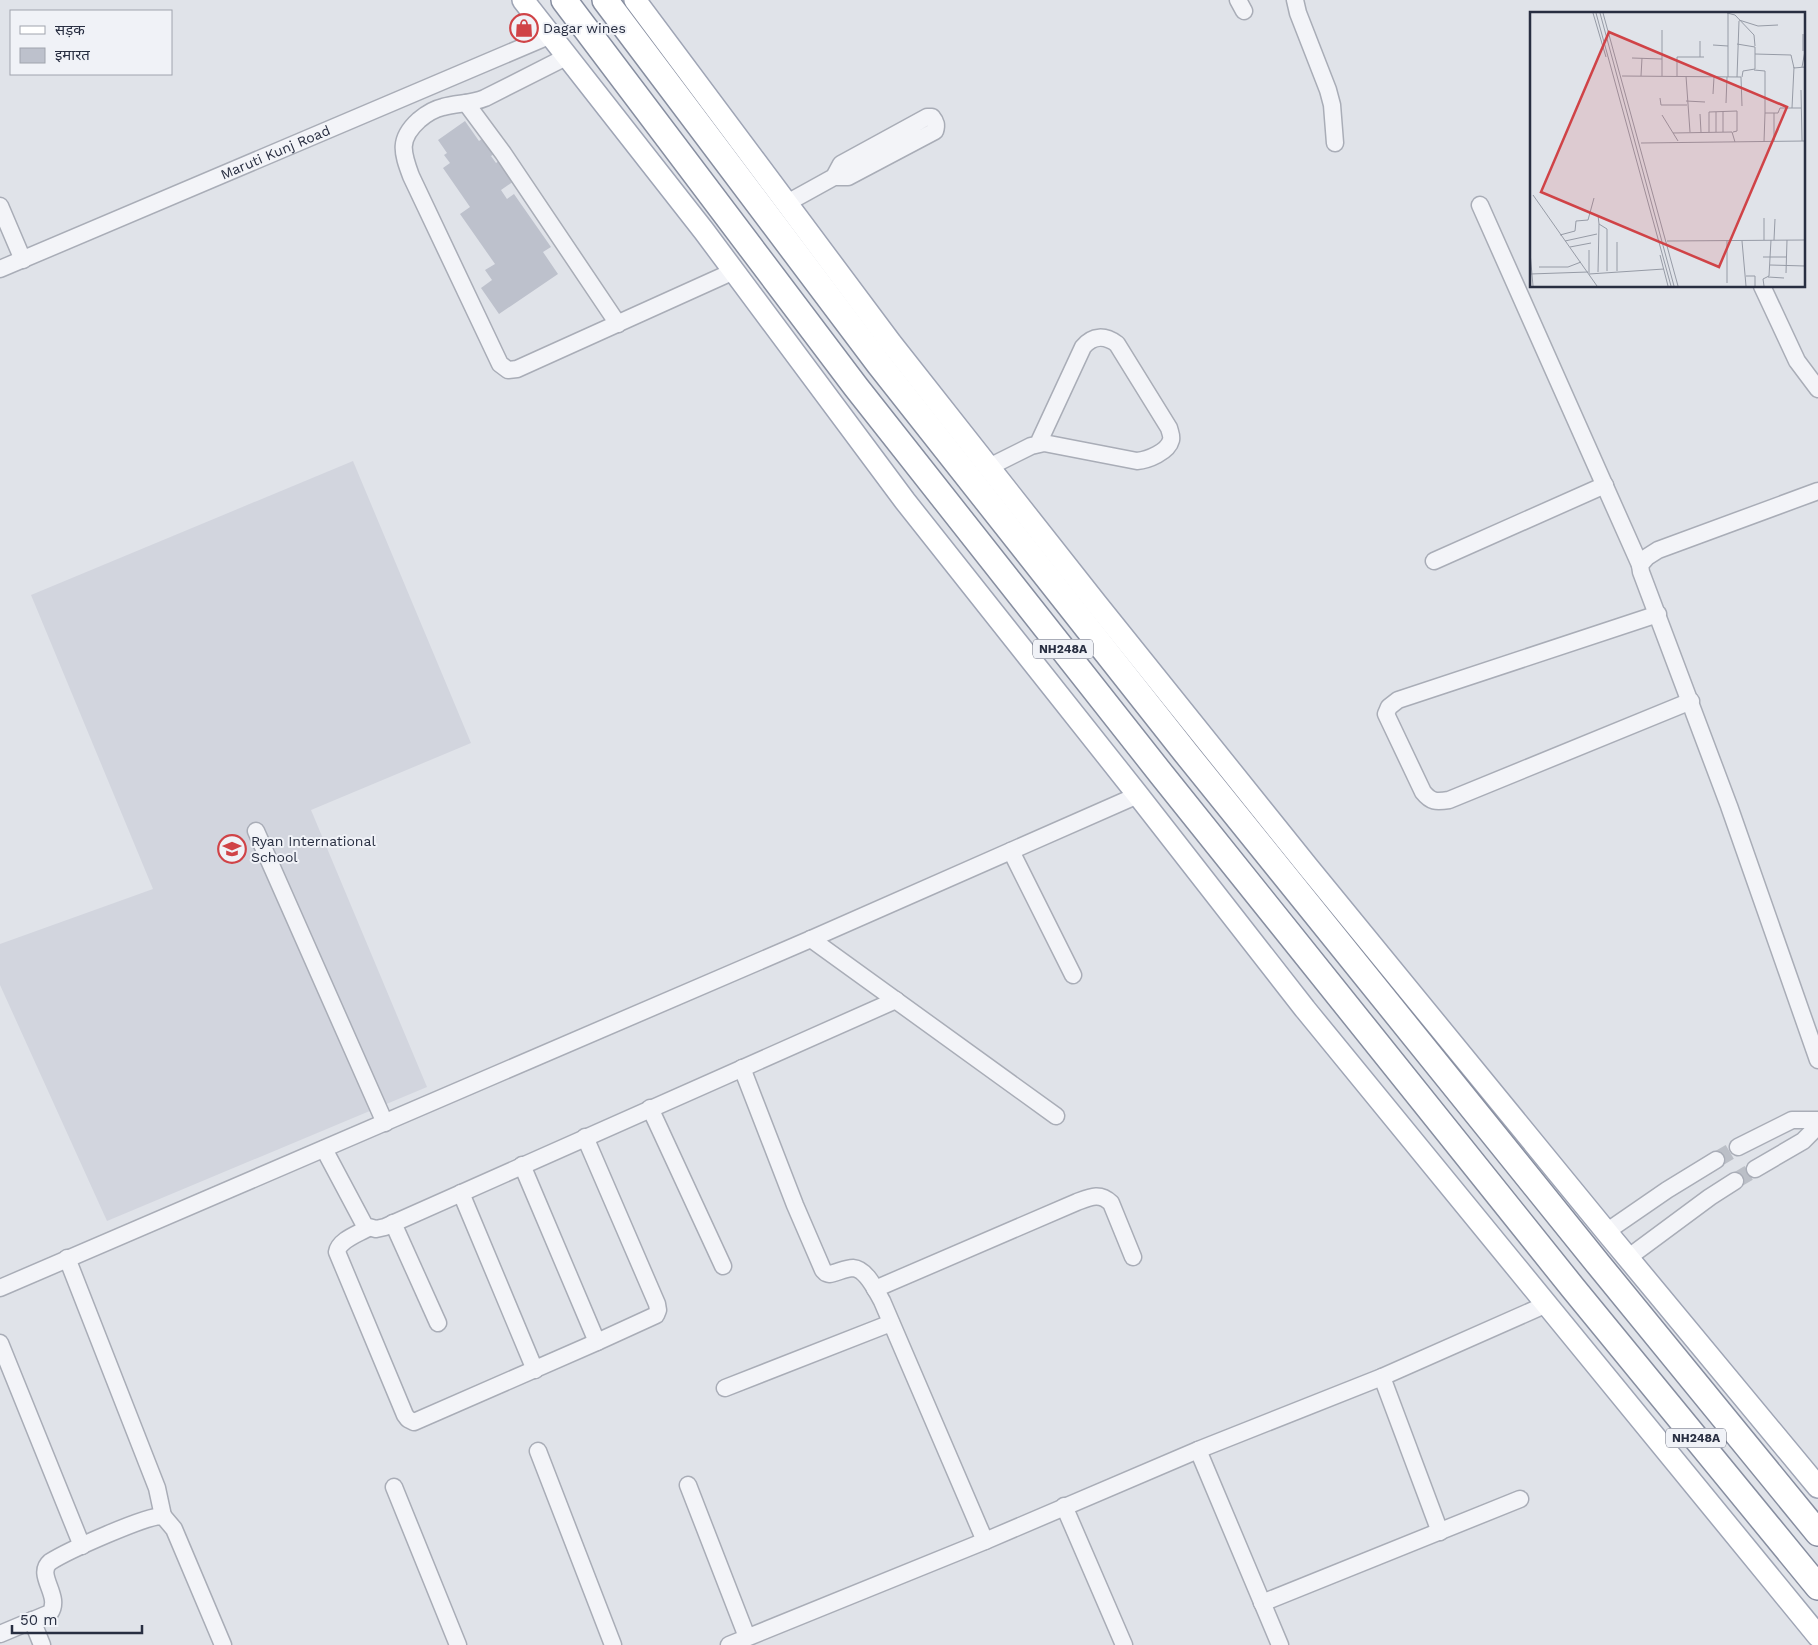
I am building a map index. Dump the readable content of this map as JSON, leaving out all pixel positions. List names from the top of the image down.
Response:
{
  "streets": {
    "highway": ["NH248A"],
    "street": ["Maruti Kunj Road"]
  },
  "places": {
    "shop": ["Dagar wines"],
    "school or university": ["Ryan International School"]
  },
  "legend": ["सड़क", "इमारत"],
  "scale_bar": "50 m"
}
